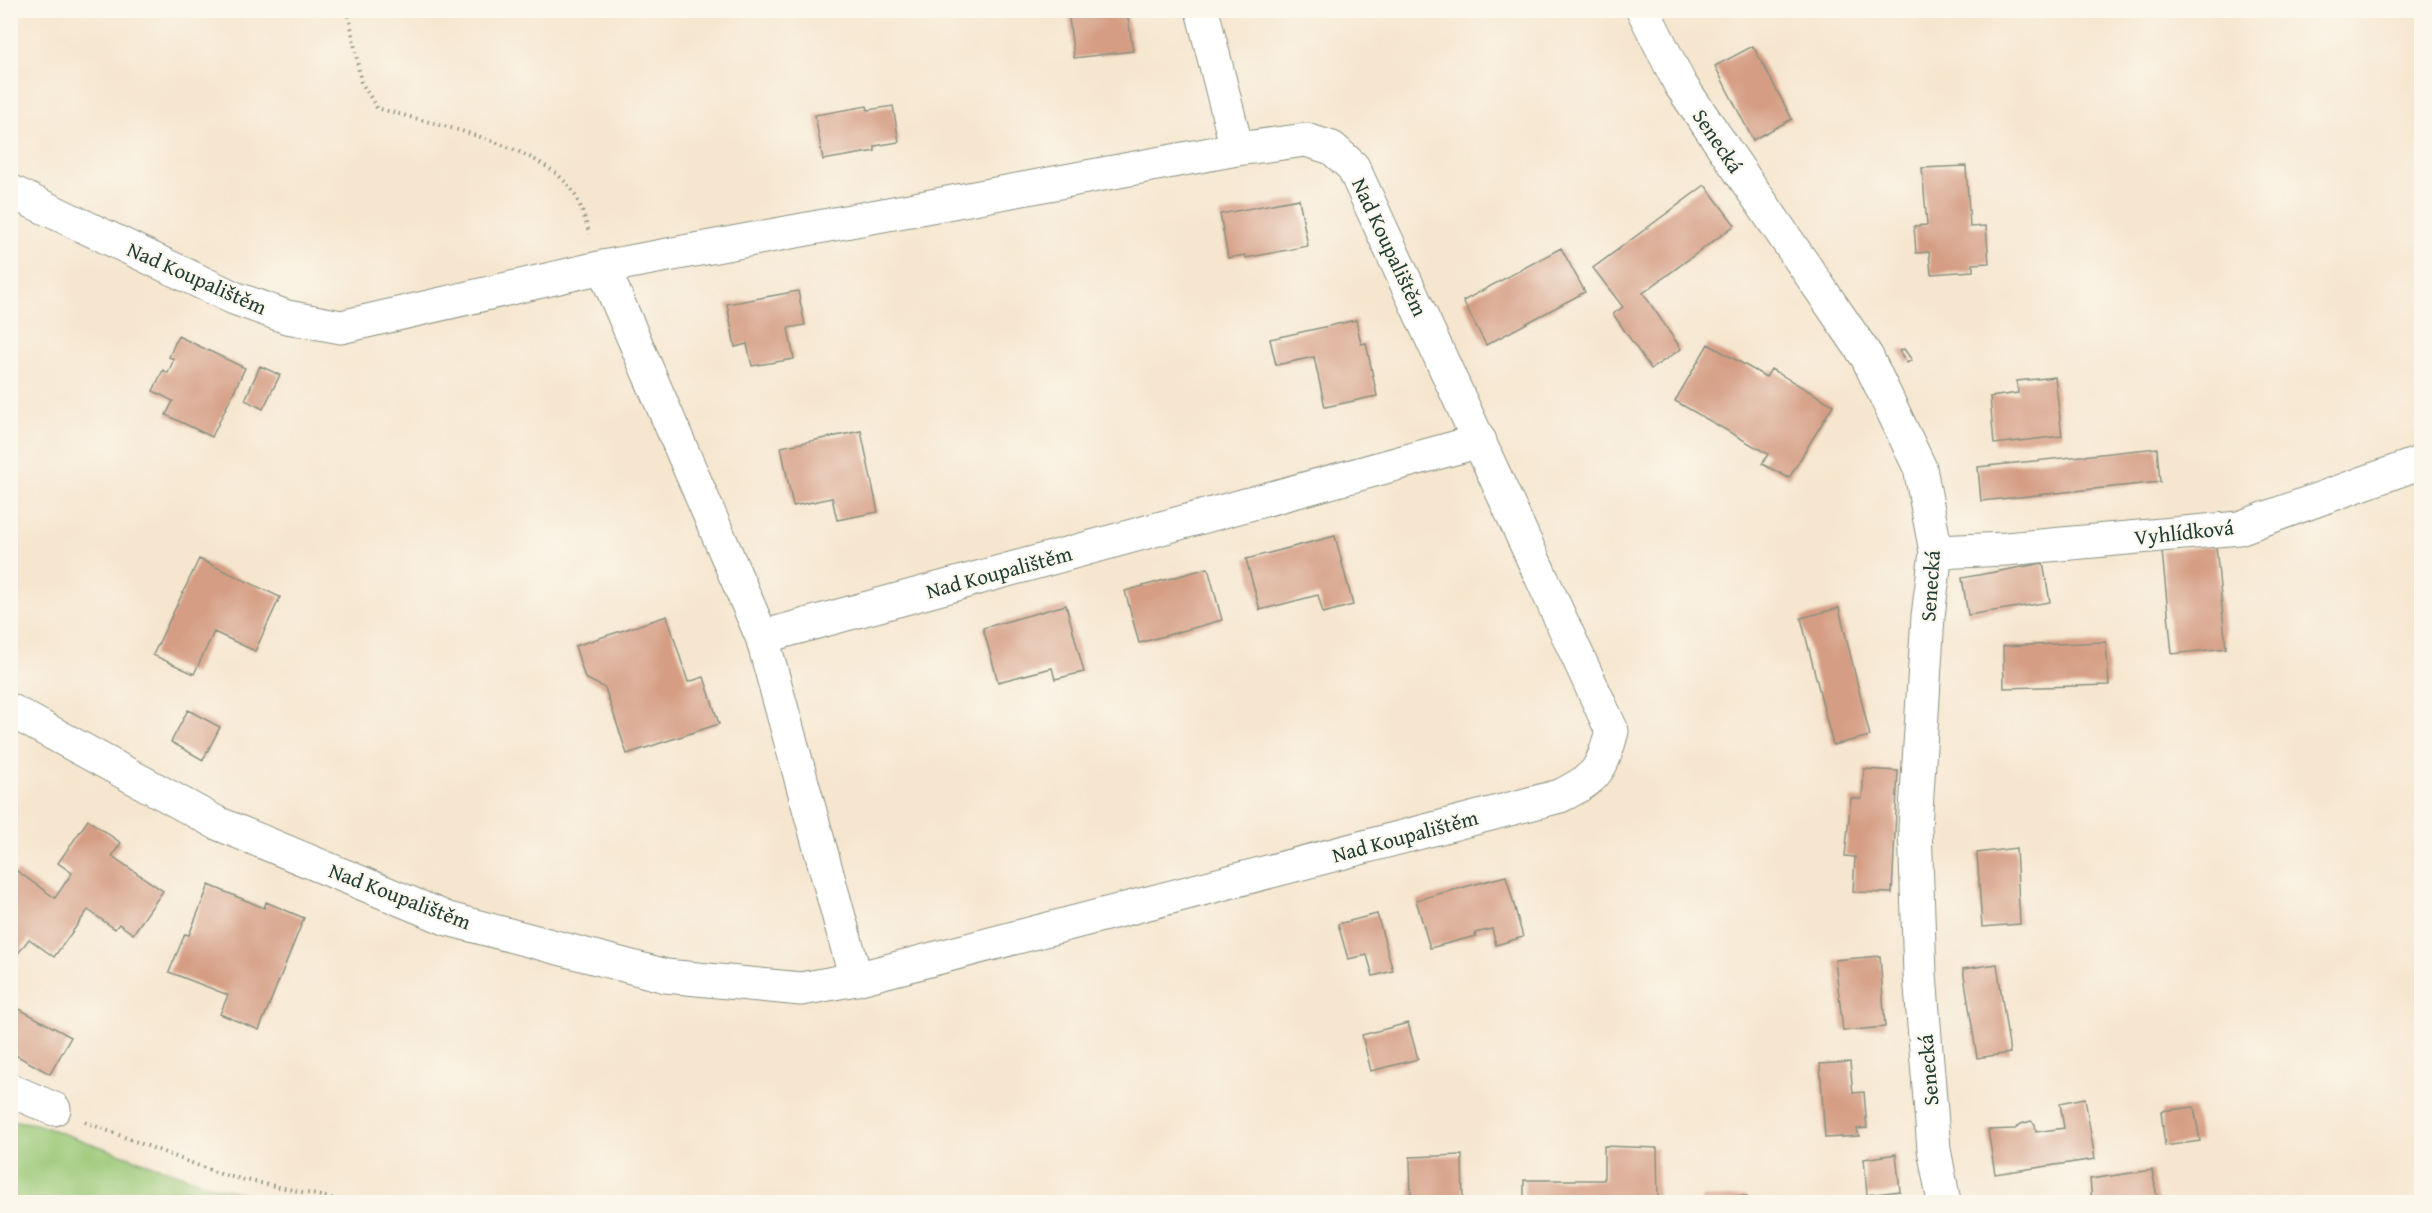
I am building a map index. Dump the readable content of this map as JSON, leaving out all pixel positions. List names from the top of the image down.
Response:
{
  "streets": {
    "street": ["Senecká", "Nad Koupalištěm", "Vyhlídková"]
  },
  "crossings": [
    ["Senecká", "Vyhlídková"]
  ]
}
